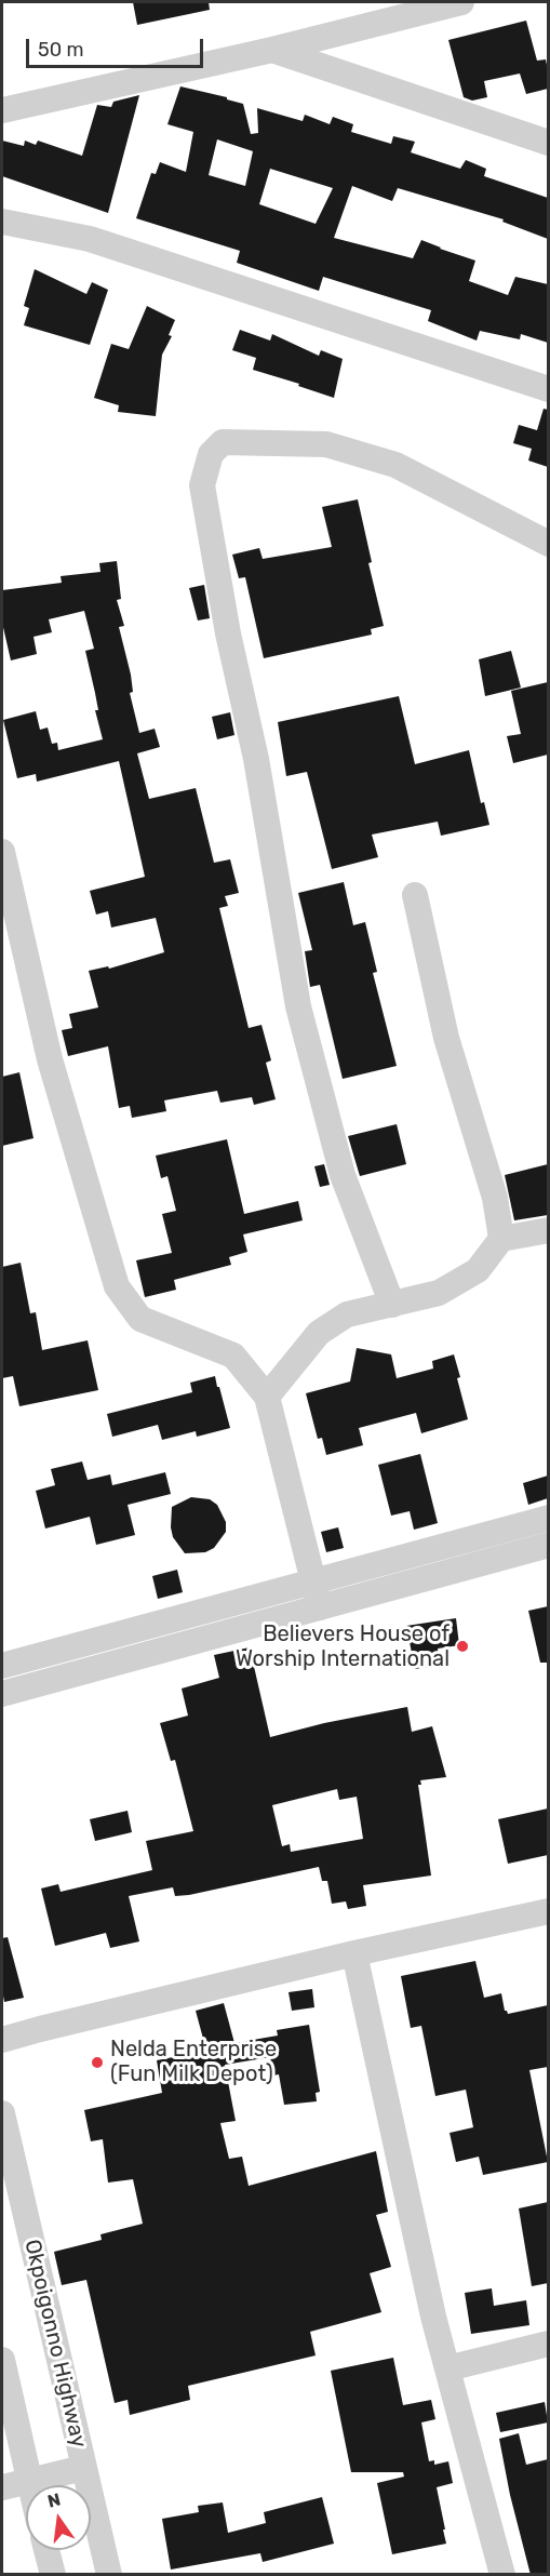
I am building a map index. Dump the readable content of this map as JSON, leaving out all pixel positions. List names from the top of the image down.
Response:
{
  "streets": {
    "street": ["Okpoigonno Highway"]
  },
  "places": ["Believers House of Worship International", "Nelda Enterprise (Fun Milk Depot)"],
  "scale_bar": "50 m",
  "north": "top"
}
